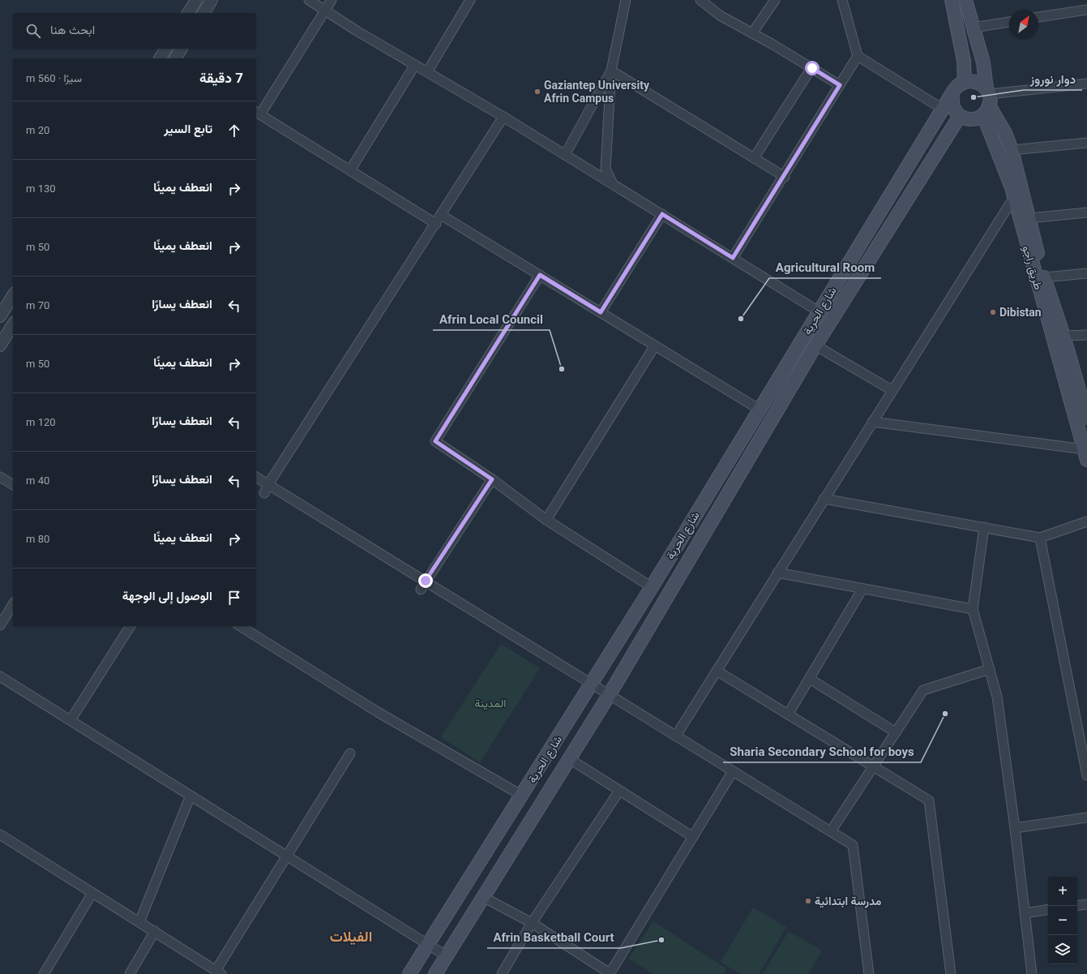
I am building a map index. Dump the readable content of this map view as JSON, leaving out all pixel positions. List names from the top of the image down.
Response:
{
  "streets": {
    "main road": ["طريق راجو", "شارع الحرية"]
  },
  "crossings": [
    ["طريق راجو", "شارع الحرية"]
  ],
  "districts": ["الفيلات"],
  "parks": ["المدينة"],
  "places": [
    "Gaziantep University Afrin Campus",
    "دوار نوروز",
    "Dibistan",
    "Agricultural Room",
    "Afrin Local Council",
    "Sharia Secondary School for boys",
    "مدرسة ابتدائية",
    "Afrin Basketball Court"
  ],
  "north": "top right",
  "page": {
    "search": "ابحث هنا",
    "heading": ["7 دقيقة", "سيرًا · 560 m"],
    "list": [
      ["تابع السير", "20 m"],
      ["انعطف يمينًا", "130 m"],
      ["انعطف يمينًا", "50 m"],
      ["انعطف يسارًا", "70 m"],
      ["انعطف يمينًا", "50 m"],
      ["انعطف يسارًا", "120 m"],
      ["انعطف يسارًا", "40 m"],
      ["انعطف يمينًا", "80 m"],
      "الوصول إلى الوجهة"
    ],
    "map_buttons": ["+", "−"]
  }
}
